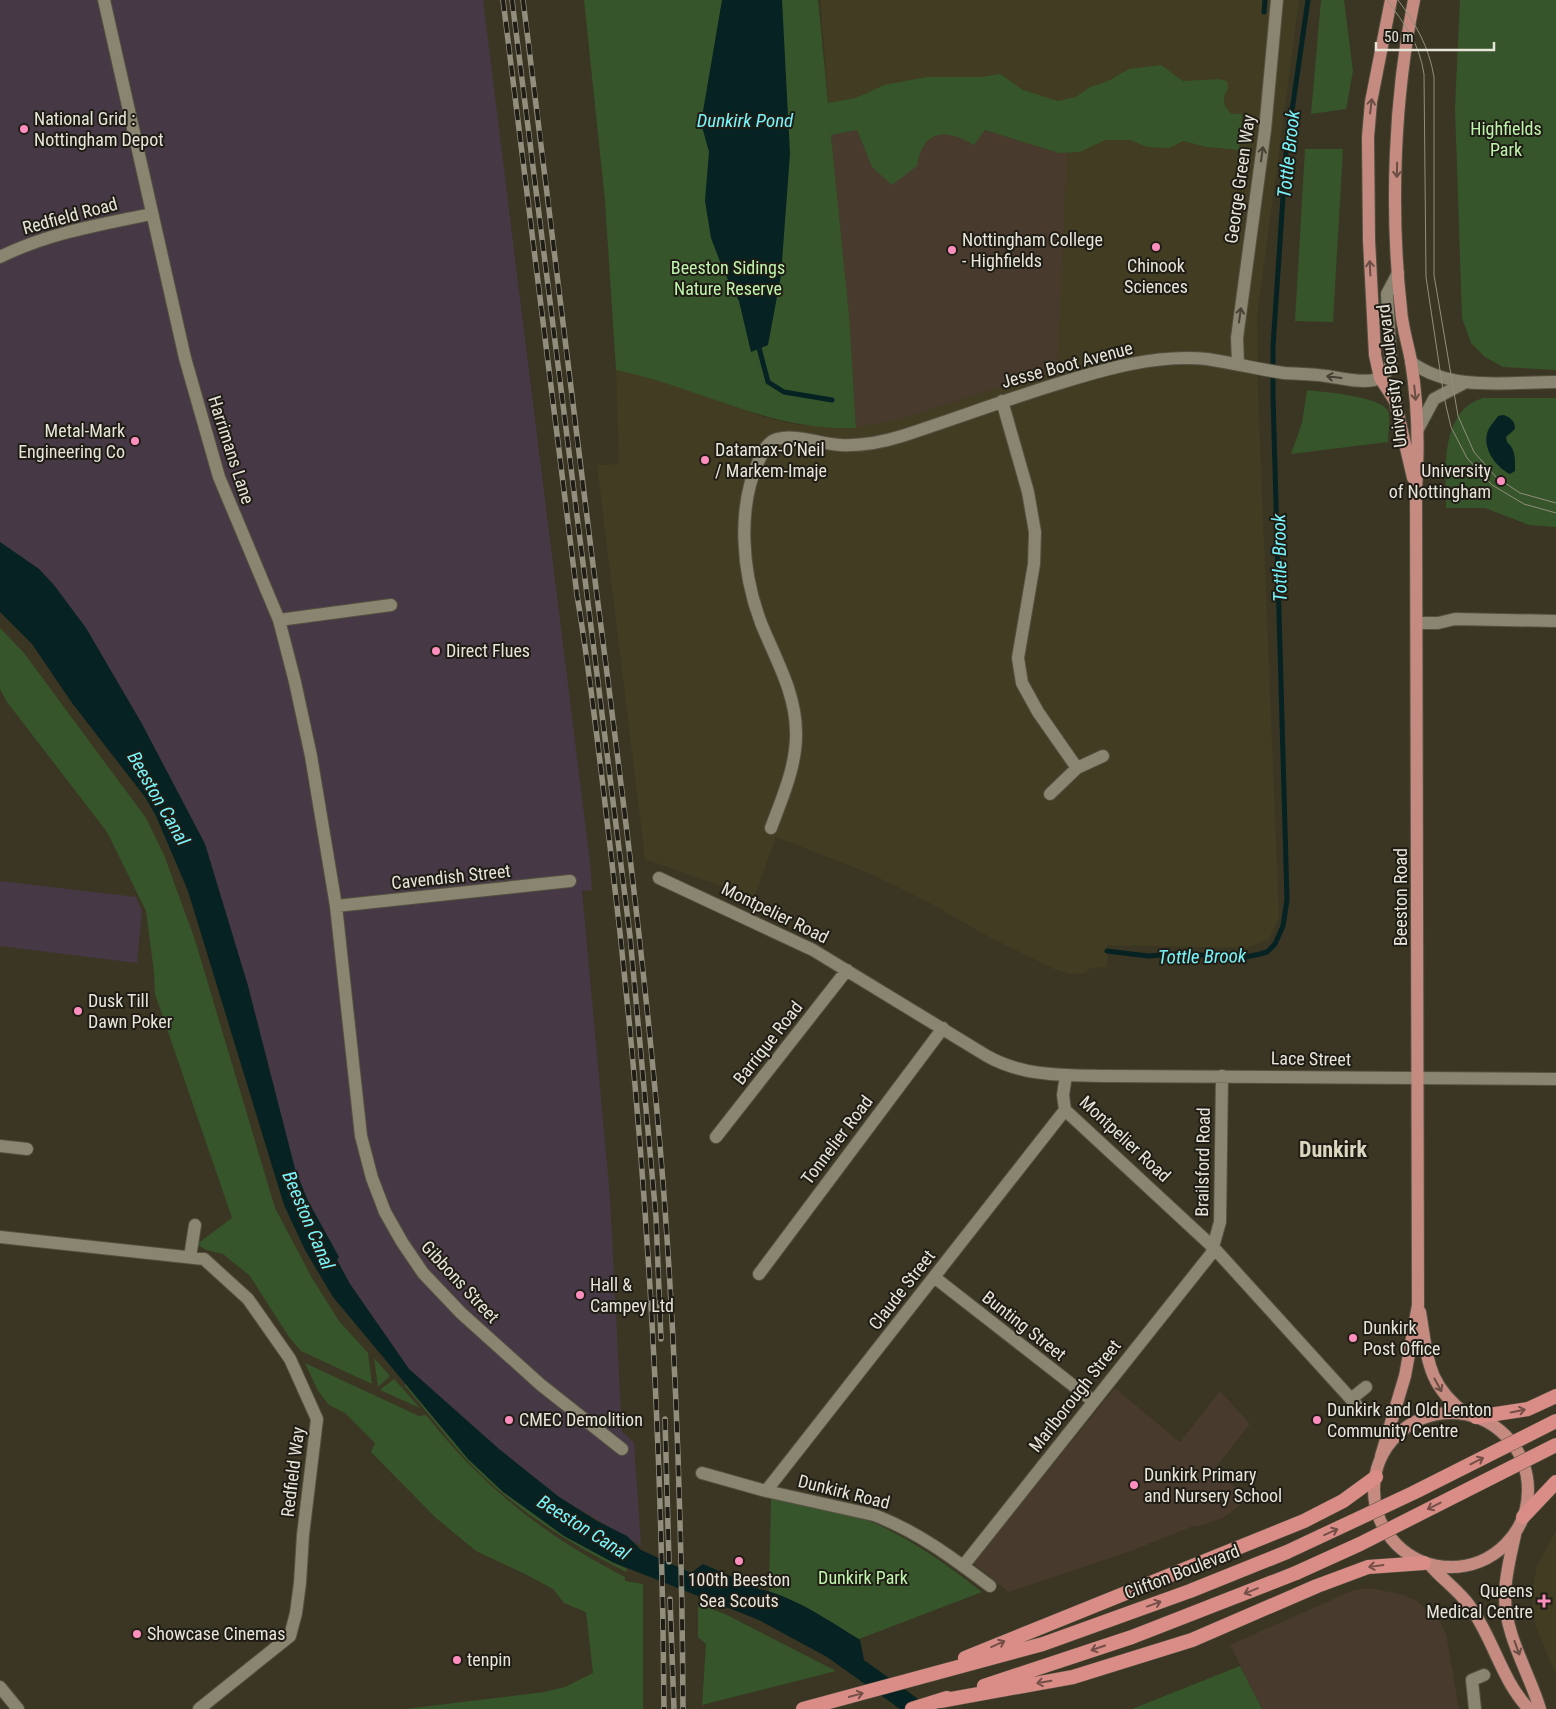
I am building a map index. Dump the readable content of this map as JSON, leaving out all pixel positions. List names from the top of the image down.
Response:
{
  "streets": {
    "highway": ["Clifton Boulevard"],
    "main road": ["University Boulevard", "Beeston Road"],
    "street": [
      "George Green Way",
      "Redfield Road",
      "Jesse Boot Avenue",
      "Harrimans Lane",
      "Cavendish Street",
      "Montpelier Road",
      "Barrique Road",
      "Lace Street",
      "Tonnelier Road",
      "Brailsford Road",
      "Gibbons Street",
      "Claude Street",
      "Bunting Street",
      "Marlborough Street",
      "Redfield Way",
      "Dunkirk Road"
    ]
  },
  "crossings": [
    ["George Green Way", "Jesse Boot Avenue"],
    ["Redfield Road", "Harrimans Lane"],
    ["Jesse Boot Avenue", "University Boulevard"],
    ["University Boulevard", "Beeston Road"],
    ["Harrimans Lane", "Cavendish Street"],
    ["Harrimans Lane", "Gibbons Street"],
    ["Cavendish Street", "Gibbons Street"],
    ["Beeston Road", "Lace Street"],
    ["Montpelier Road", "Barrique Road"],
    ["Montpelier Road", "Lace Street"],
    ["Montpelier Road", "Tonnelier Road"],
    ["Montpelier Road", "Brailsford Road"],
    ["Montpelier Road", "Claude Street"],
    ["Montpelier Road", "Marlborough Street"],
    ["Lace Street", "Brailsford Road"],
    ["Brailsford Road", "Marlborough Street"],
    ["Claude Street", "Bunting Street"],
    ["Claude Street", "Dunkirk Road"],
    ["Bunting Street", "Marlborough Street"],
    ["Marlborough Street", "Dunkirk Road"]
  ],
  "one_way": ["George Green Way"],
  "districts": ["Dunkirk"],
  "water": ["Dunkirk Pond", "Tottle Brook", "Beeston Canal"],
  "parks": ["Highfields Park", "Beeston Sidings Nature Reserve", "Dunkirk Park"],
  "places": {
    "other": [
      "National Grid : Nottingham Depot",
      "Chinook Sciences",
      "Nottingham College - Highfields",
      "Metal-Mark Engineering Co",
      "Datamax-O’Neil / Markem-Imaje",
      "University of Nottingham",
      "Direct Flues",
      "Dusk Till Dawn Poker",
      "Hall & Campey Ltd",
      "Dunkirk Post Office",
      "CMEC Demolition",
      "Dunkirk and Old Lenton Community Centre",
      "Dunkirk Primary and Nursery School",
      "100th Beeston Sea Scouts",
      "Showcase Cinemas",
      "tenpin"
    ],
    "health": ["Queens Medical Centre"]
  },
  "scale_bar": "50 m"
}
